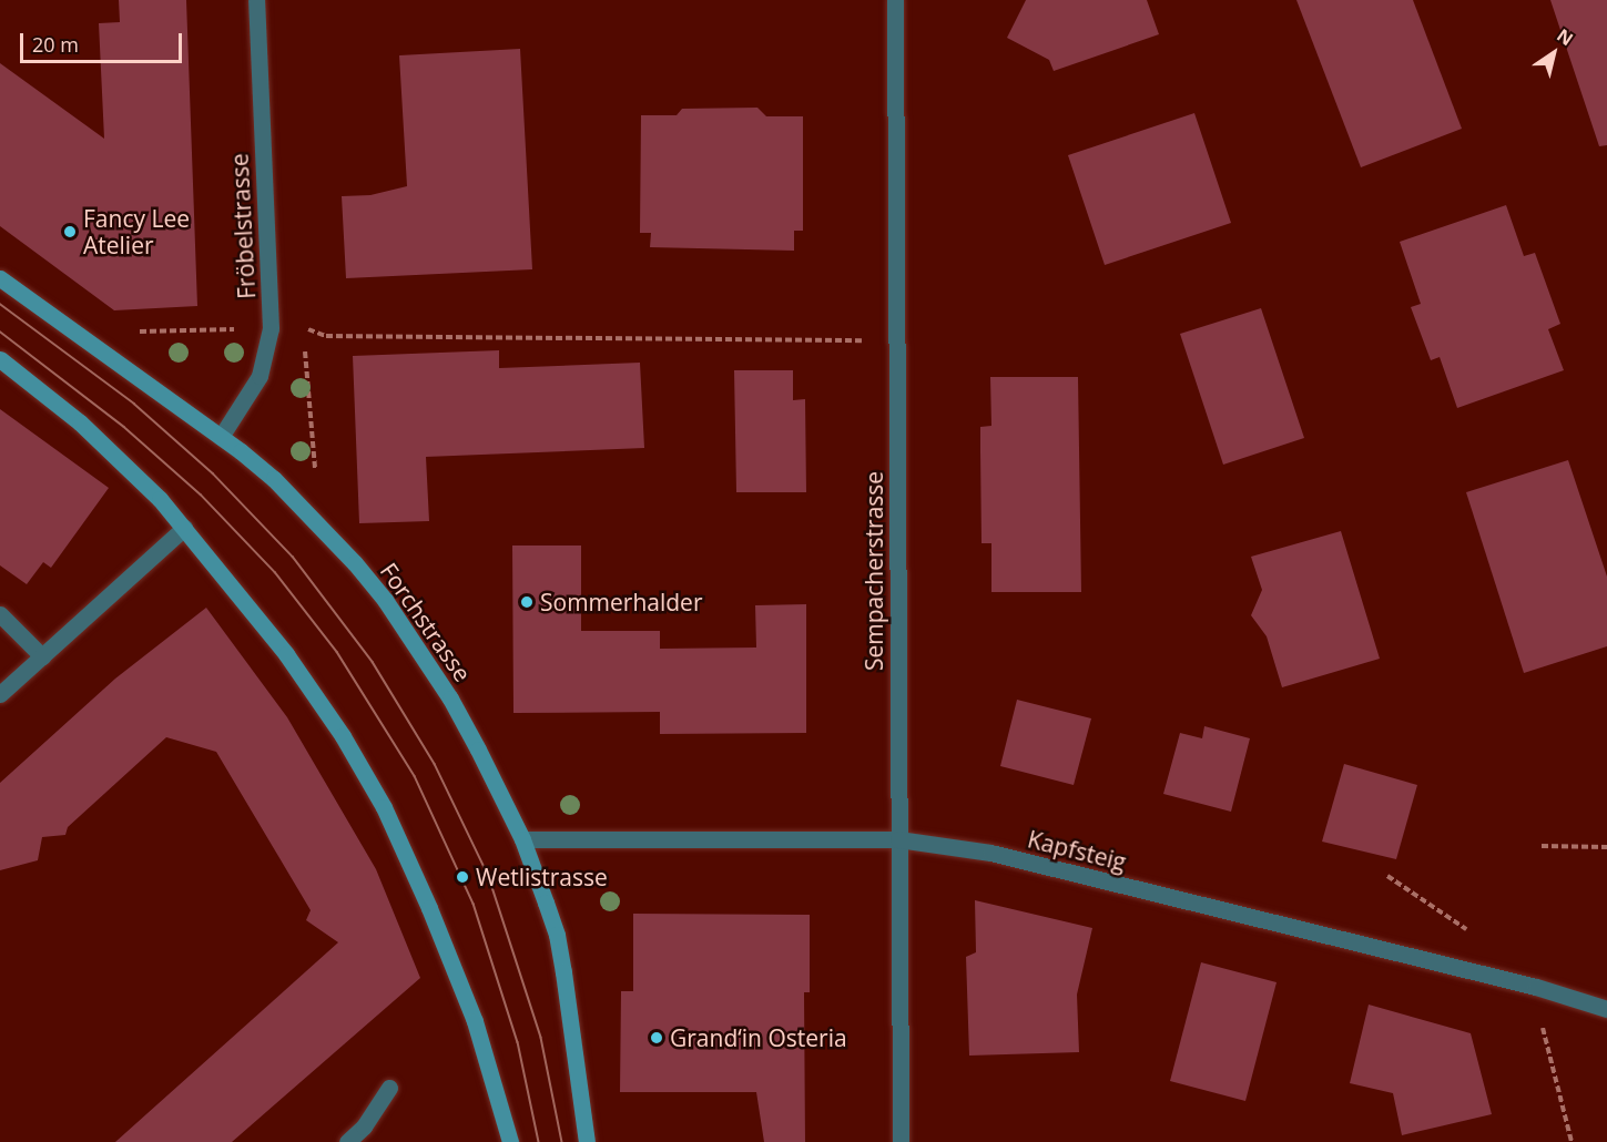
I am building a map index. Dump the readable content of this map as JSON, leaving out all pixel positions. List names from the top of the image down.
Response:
{
  "streets": {
    "main road": ["Forchstrasse"],
    "street": ["Fröbelstrasse", "Sempacherstrasse", "Kapfsteig"]
  },
  "crossings": [
    ["Fröbelstrasse", "Forchstrasse"],
    ["Sempacherstrasse", "Kapfsteig"],
    ["Forchstrasse", "Kapfsteig"]
  ],
  "places": [
    "Fancy Lee Atelier",
    "Sommerhalder",
    "Wetlistrasse",
    "Grand‘in Osteria"
  ],
  "scale_bar": "20 m",
  "north": "top right"
}
